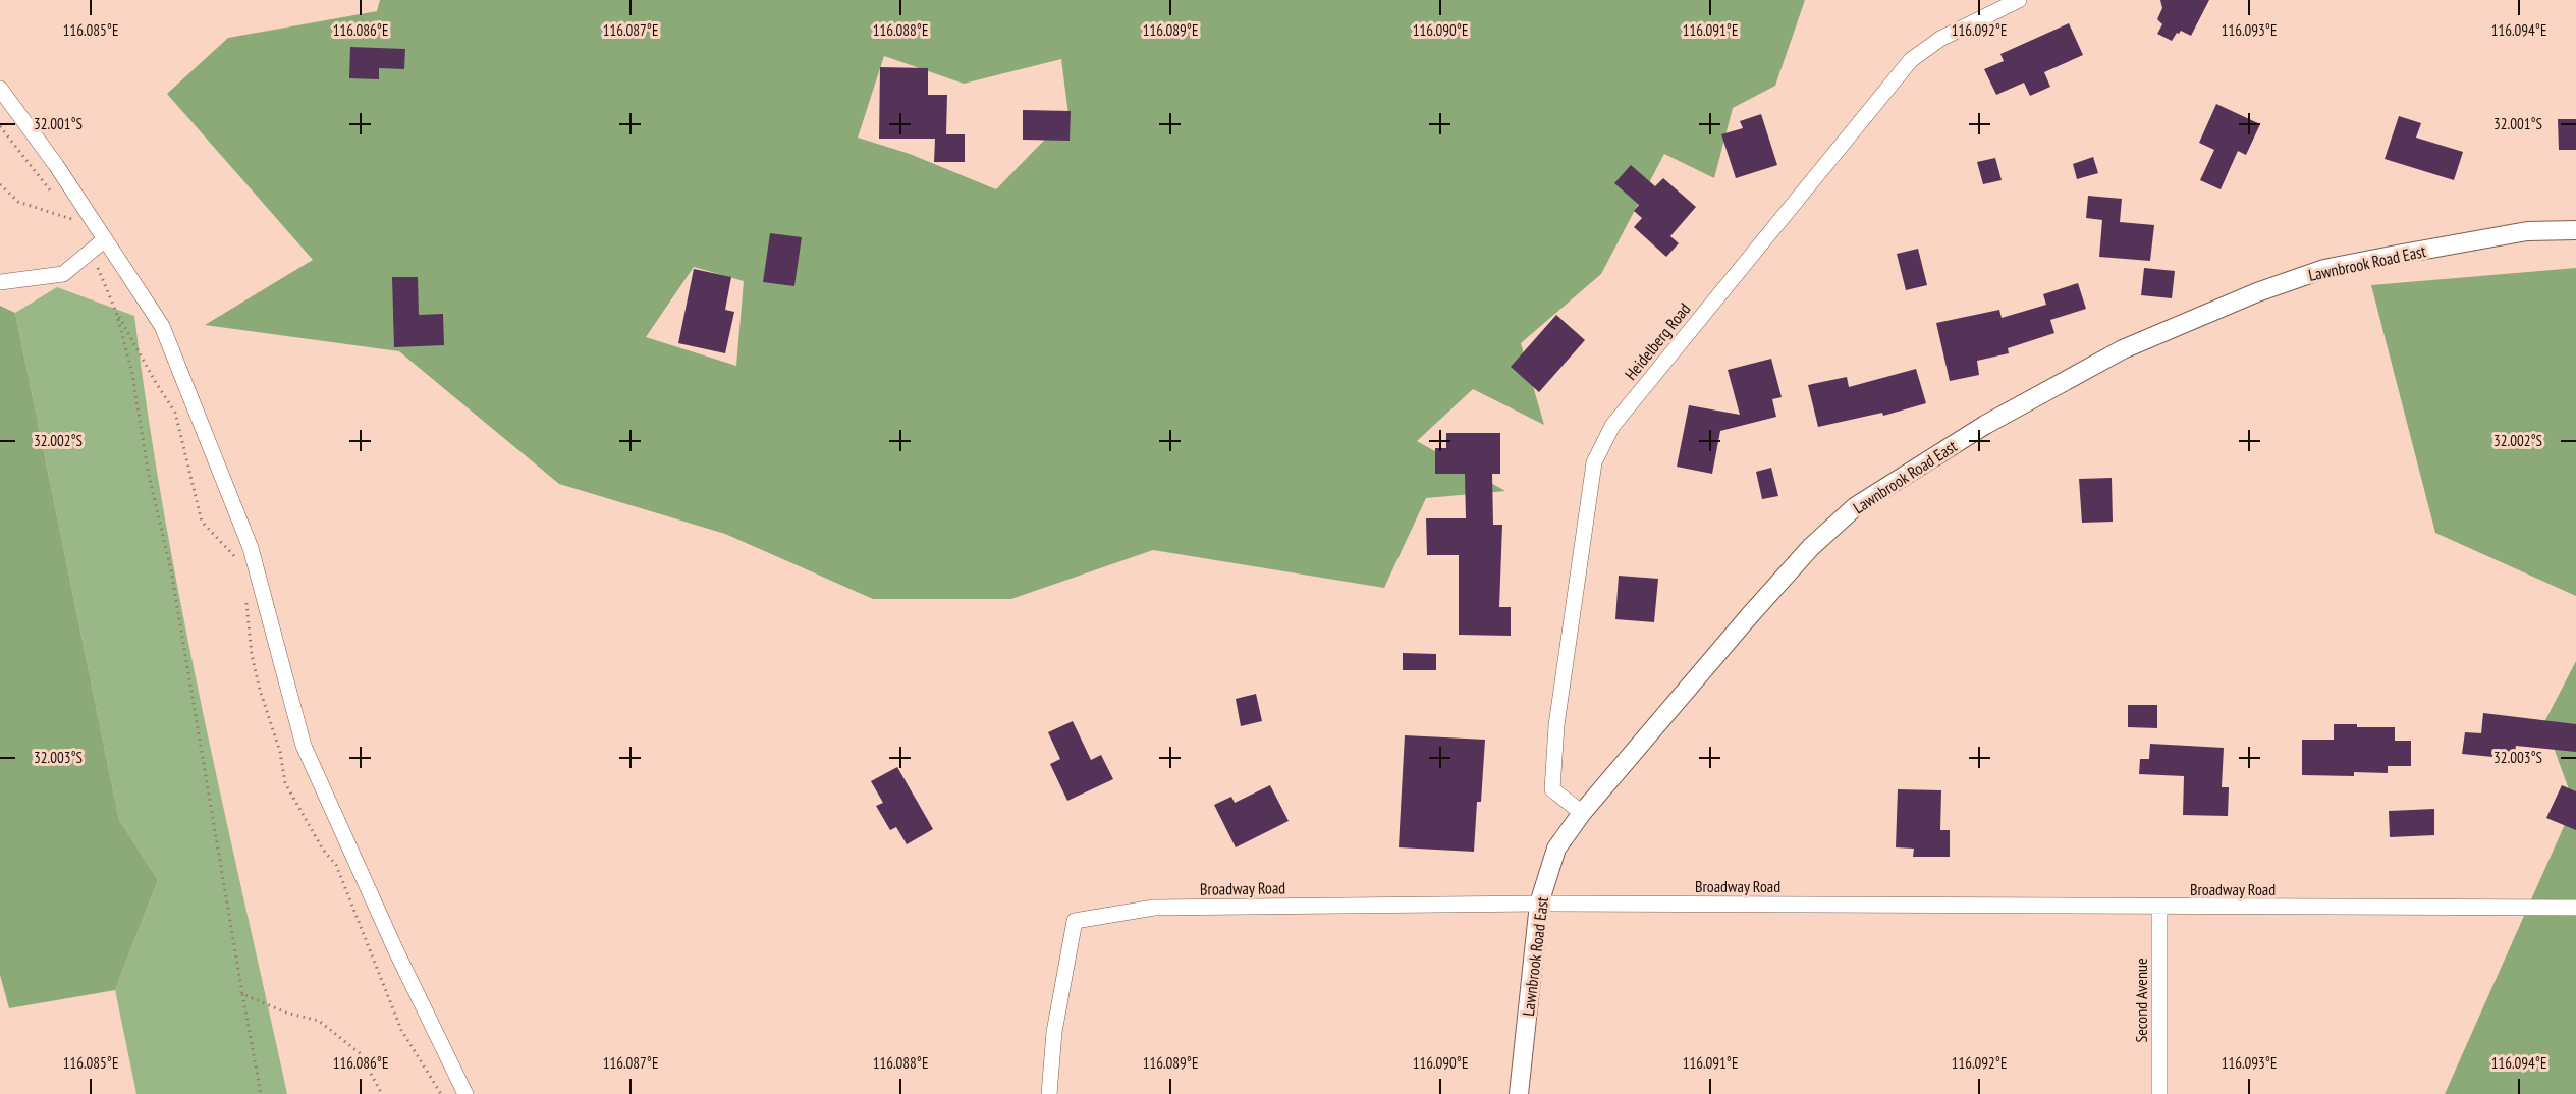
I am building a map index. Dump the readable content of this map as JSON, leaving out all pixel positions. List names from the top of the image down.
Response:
{
  "streets": {
    "street": [
      "Lawnbrook Road East",
      "Heidelberg Road",
      "Broadway Road",
      "Second Avenue"
    ]
  },
  "crossings": [
    ["Lawnbrook Road East", "Heidelberg Road"],
    ["Lawnbrook Road East", "Broadway Road"],
    ["Broadway Road", "Second Avenue"]
  ],
  "coordinates": [
    "116.085°E",
    "116.086°E",
    "116.087°E",
    "116.088°E",
    "116.089°E",
    "116.090°E",
    "116.091°E",
    "116.092°E",
    "116.093°E",
    "116.094°E",
    "32.001°S",
    "32.002°S",
    "32.003°S"
  ]
}
